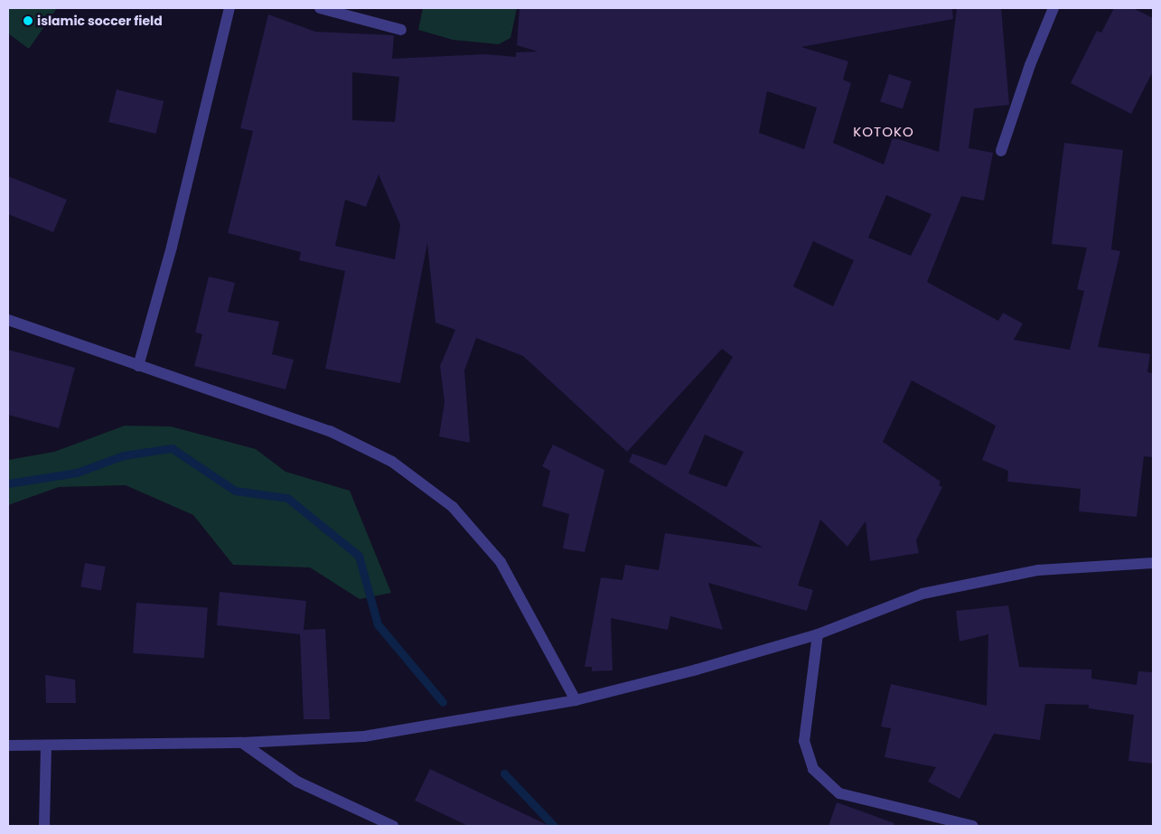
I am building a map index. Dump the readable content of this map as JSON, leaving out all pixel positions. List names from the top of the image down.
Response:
{
  "districts": ["KOTOKO"],
  "places": ["islamic soccer field"]
}
